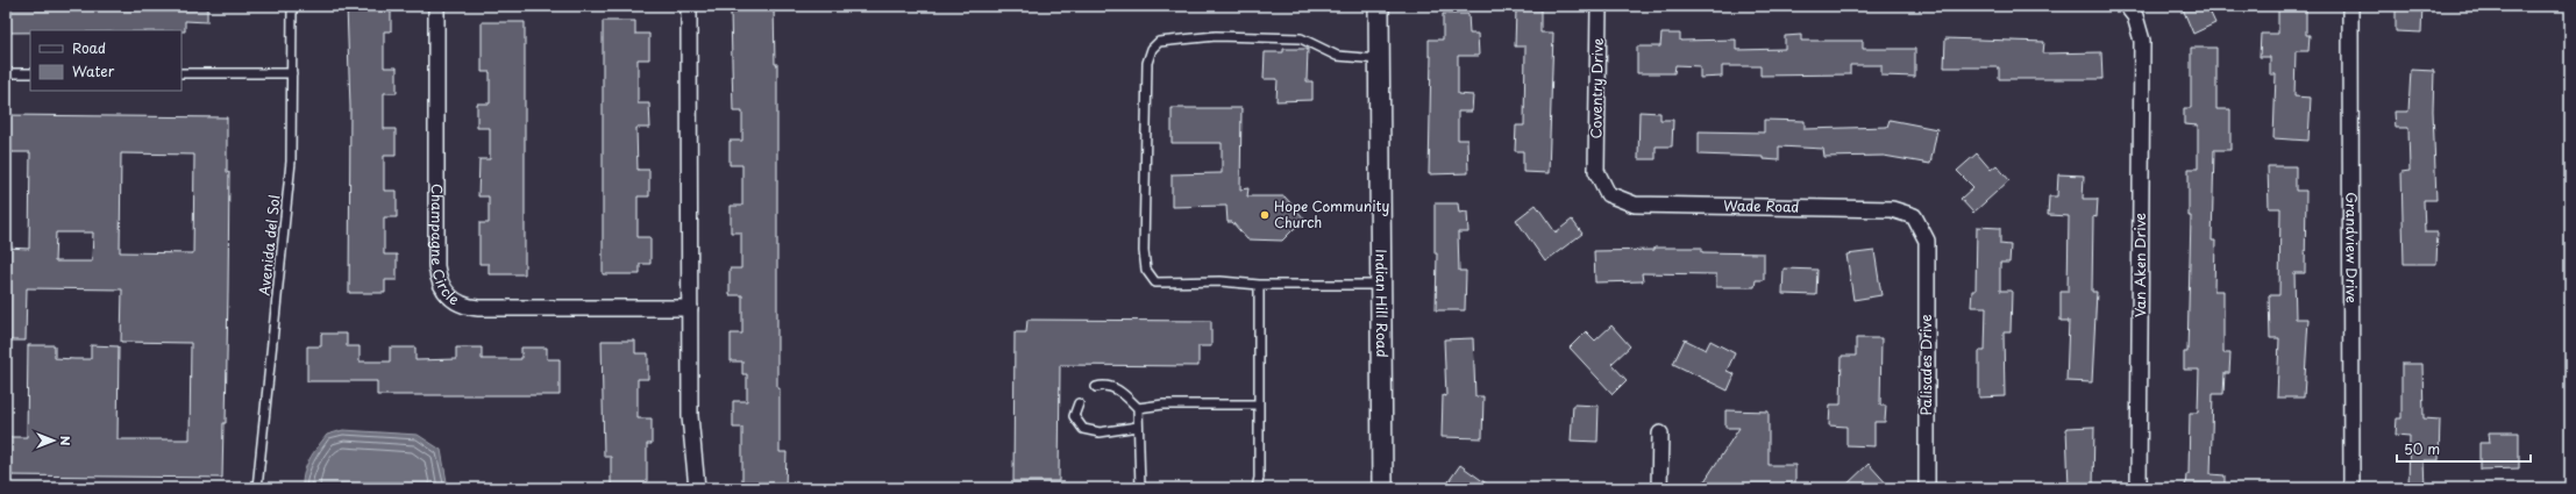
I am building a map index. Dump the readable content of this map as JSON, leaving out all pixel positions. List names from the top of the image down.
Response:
{
  "streets": {
    "street": [
      "Coventry Drive",
      "Wade Road",
      "Champagne Circle",
      "Grandview Drive",
      "Van Aken Drive",
      "Indian Hill Road",
      "Palisades Drive"
    ],
    "lane": ["Avenida del Sol"]
  },
  "crossings": [
    ["Coventry Drive", "Wade Road"],
    ["Wade Road", "Palisades Drive"]
  ],
  "places": ["Hope Community Church"],
  "legend": ["Road", "Water"],
  "scale_bar": "50 m",
  "north": "right"
}
